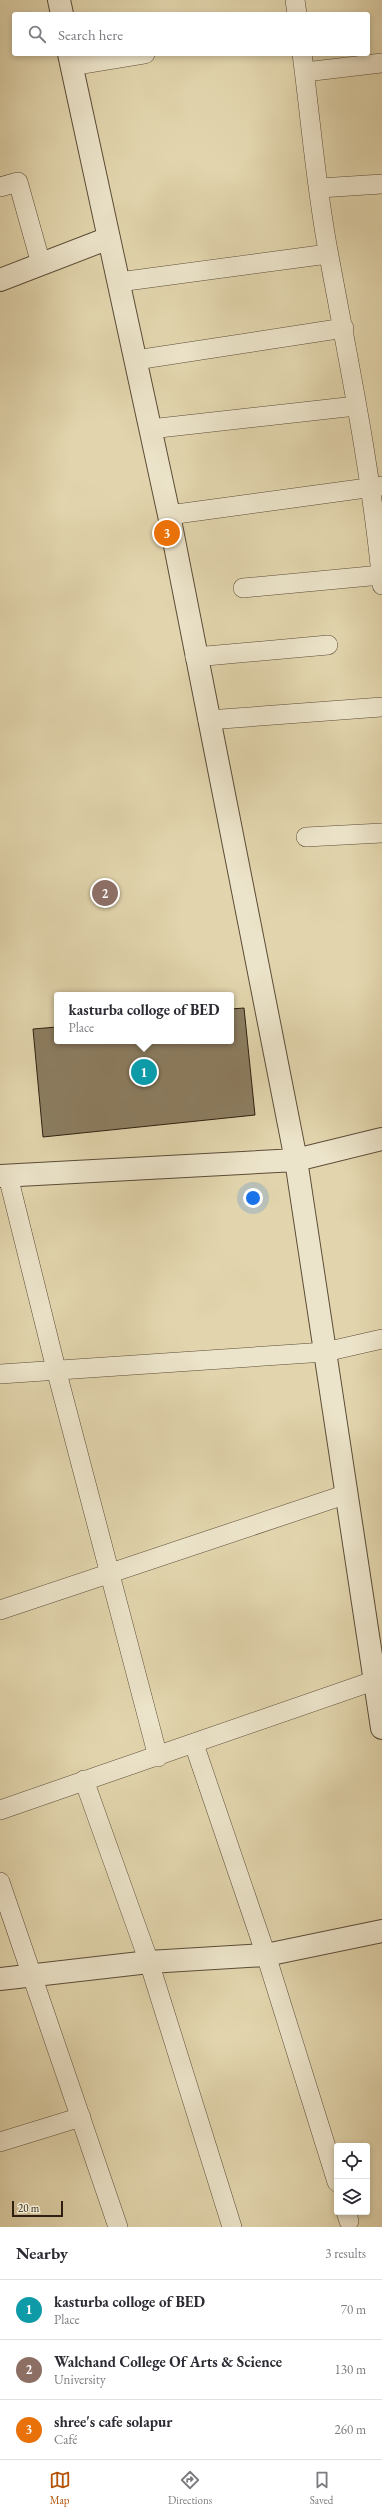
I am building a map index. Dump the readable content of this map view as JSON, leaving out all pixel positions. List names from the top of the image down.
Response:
{
  "scale_bar": "20 m",
  "page": {
    "search": "Search here",
    "pins": ["3", "2", "1"],
    "popup": ["kasturba colloge of BED", "Place"],
    "scale": "20 m",
    "heading": ["Nearby", "3 results"],
    "list": [
      {
        "mark": "1",
        "name": "kasturba colloge of BED",
        "note": "Place",
        "value": "70 m"
      },
      {
        "mark": "2",
        "name": "Walchand College Of Arts & Science",
        "note": "University",
        "value": "130 m"
      },
      {
        "mark": "3",
        "name": "shree's cafe solapur",
        "note": "Café",
        "value": "260 m"
      }
    ],
    "nav": ["Map", "Directions", "Saved"]
  }
}
